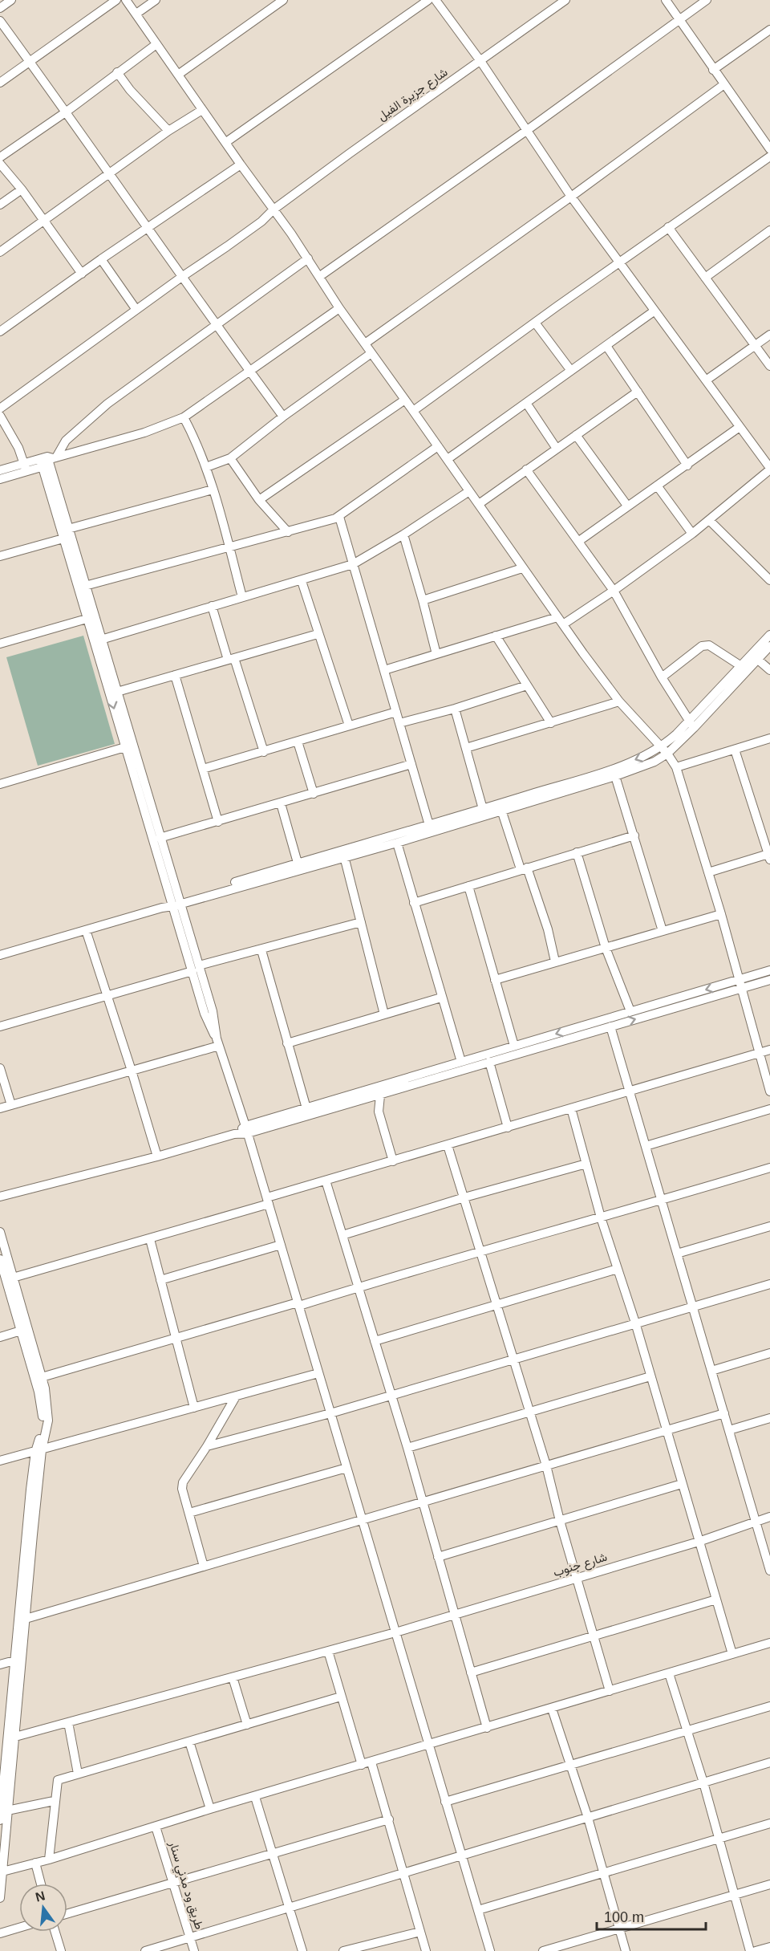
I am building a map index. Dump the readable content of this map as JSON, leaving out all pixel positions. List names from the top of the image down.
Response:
{
  "streets": {
    "street": ["شارع جزيرة الفيل", "شارع جنوب", "طريق ود مدني سنار"]
  },
  "scale_bar": "100 m",
  "north": "top"
}
